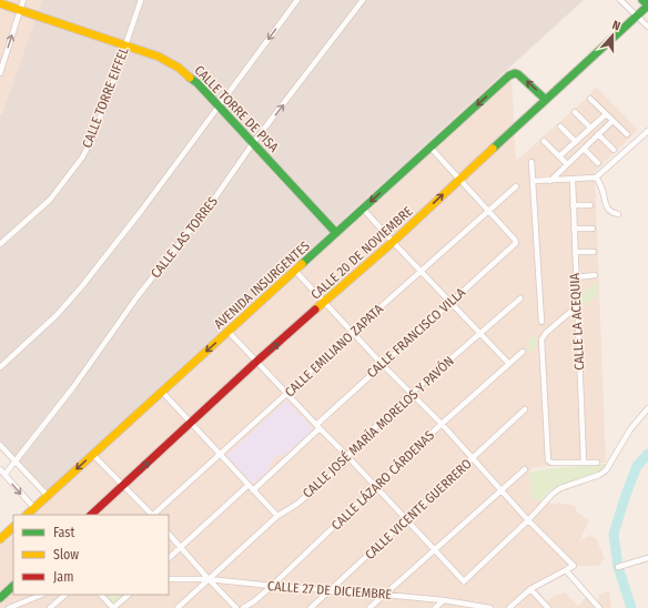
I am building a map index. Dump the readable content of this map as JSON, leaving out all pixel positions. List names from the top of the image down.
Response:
{
  "streets": {
    "main road": ["CALLE TORRE DE PISA", "CALLE 20 DE NOVIEMBRE", "AVENIDA INSURGENTES"],
    "street": [
      "CALLE TORRE EIFFEL",
      "CALLE LAS TORRES",
      "CALLE LA ACEQUIA",
      "CALLE FRANCISCO VILLA",
      "CALLE EMILIANO ZAPATA",
      "CALLE JOSÉ MARÍA MORELOS Y PAVÓN",
      "CALLE LÁZARO CÁRDENAS",
      "CALLE VICENTE GUERRERO",
      "CALLE 27 DE DICIEMBRE"
    ]
  },
  "crossings": [
    ["CALLE TORRE EIFFEL", "CALLE TORRE DE PISA"],
    ["CALLE TORRE DE PISA", "CALLE LAS TORRES"],
    ["CALLE TORRE DE PISA", "AVENIDA INSURGENTES"],
    ["CALLE 20 DE NOVIEMBRE", "AVENIDA INSURGENTES"],
    ["CALLE FRANCISCO VILLA", "CALLE EMILIANO ZAPATA"],
    ["CALLE JOSÉ MARÍA MORELOS Y PAVÓN", "CALLE 27 DE DICIEMBRE"],
    ["CALLE LÁZARO CÁRDENAS", "CALLE 27 DE DICIEMBRE"],
    ["CALLE VICENTE GUERRERO", "CALLE 27 DE DICIEMBRE"]
  ],
  "one_way": ["CALLE 20 DE NOVIEMBRE", "AVENIDA INSURGENTES"],
  "legend": ["Fast", "Slow", "Jam"],
  "north": "top"
}
